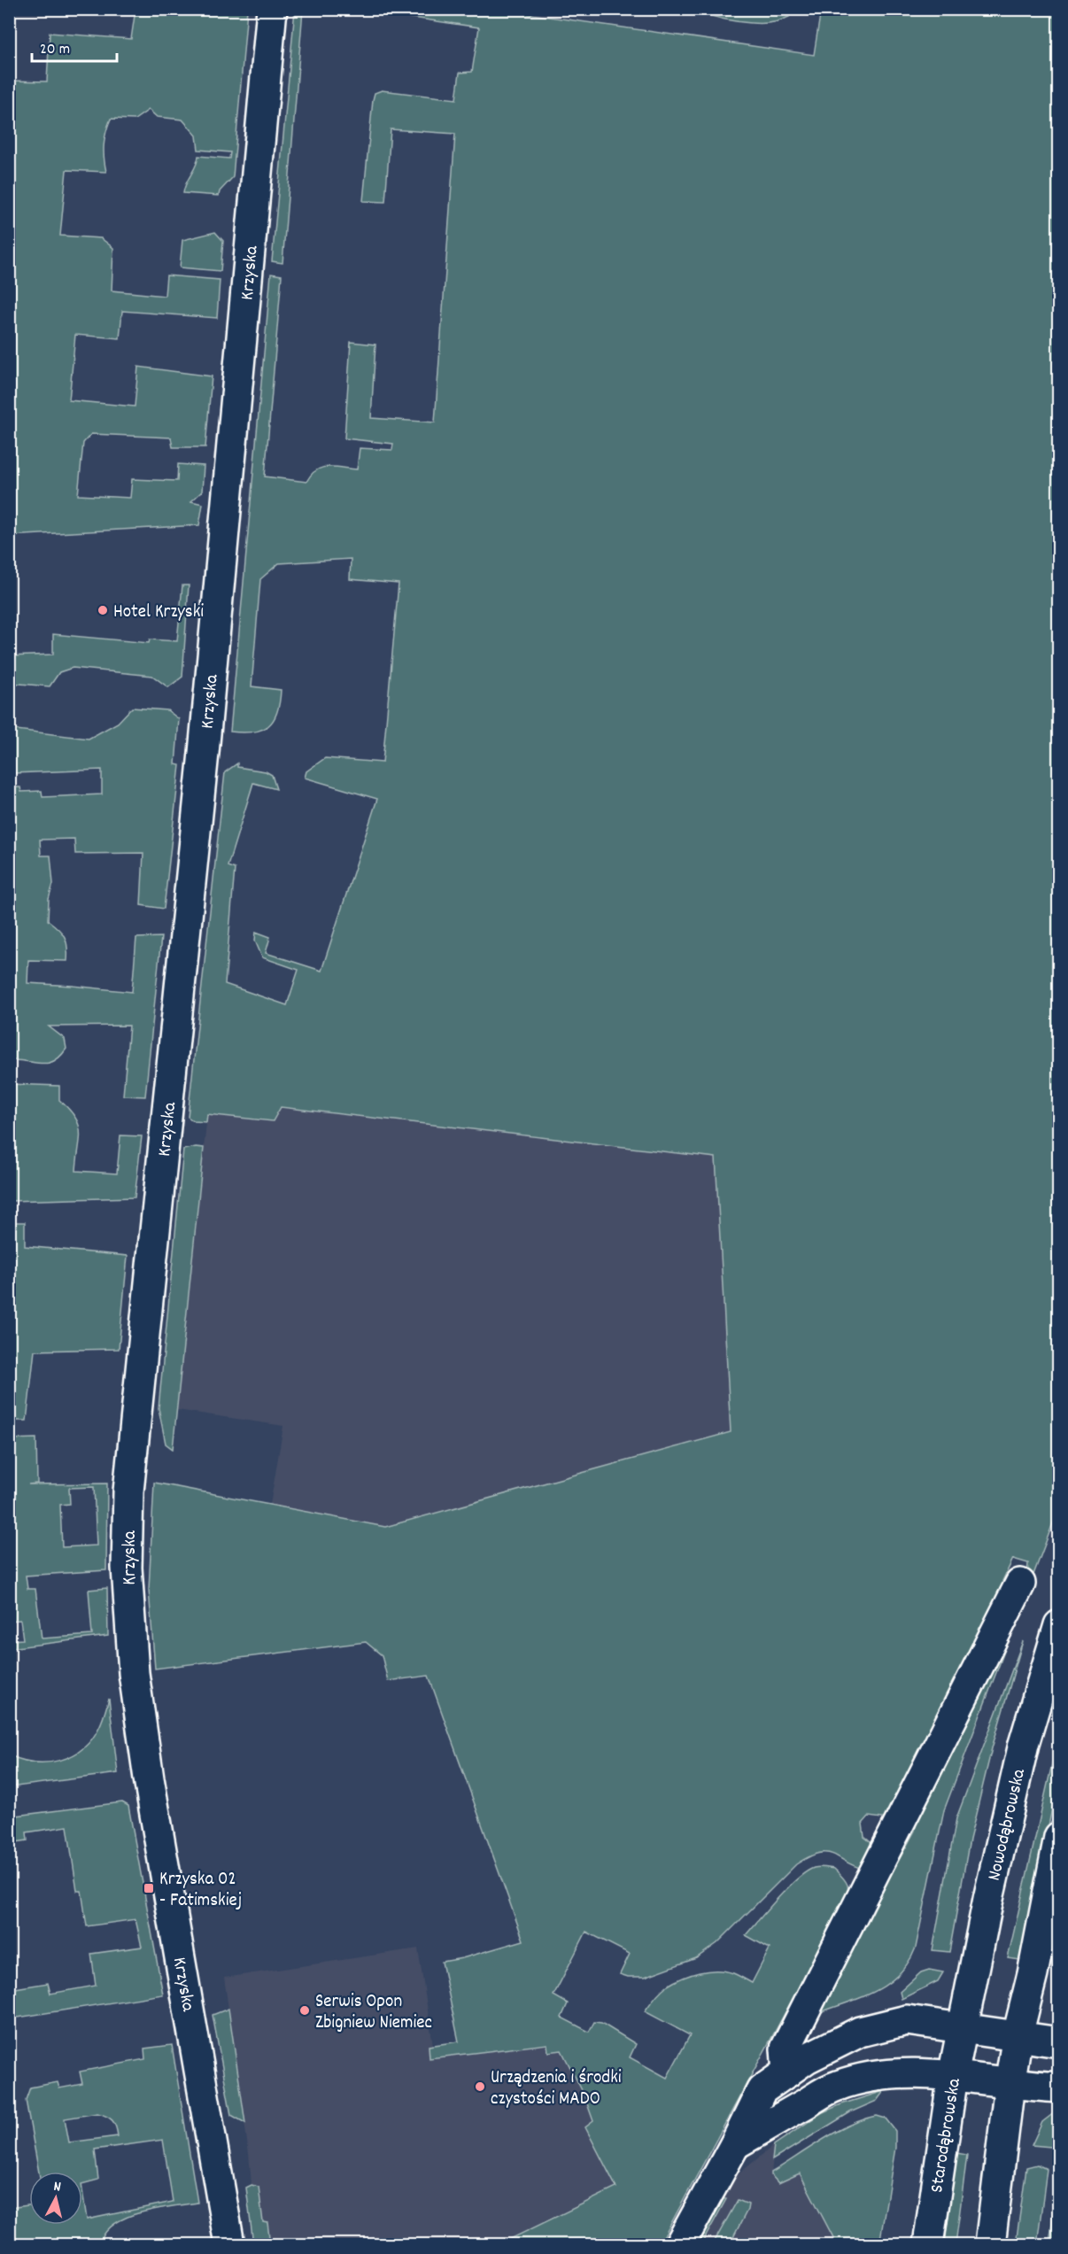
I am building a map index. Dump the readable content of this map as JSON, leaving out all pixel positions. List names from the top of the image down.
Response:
{
  "streets": {
    "street": ["Krzyska", "Nowodąbrowska", "Starodąbrowska"]
  },
  "crossings": [
    ["Nowodąbrowska", "Starodąbrowska"]
  ],
  "places": {
    "other": ["Hotel Krzyski", "Serwis Opon Zbigniew Niemiec", "Urządzenia i środki czystości MADO"],
    "transit": ["Krzyska 02 - Fatimskiej"]
  },
  "scale_bar": "20 m",
  "north": "top"
}
